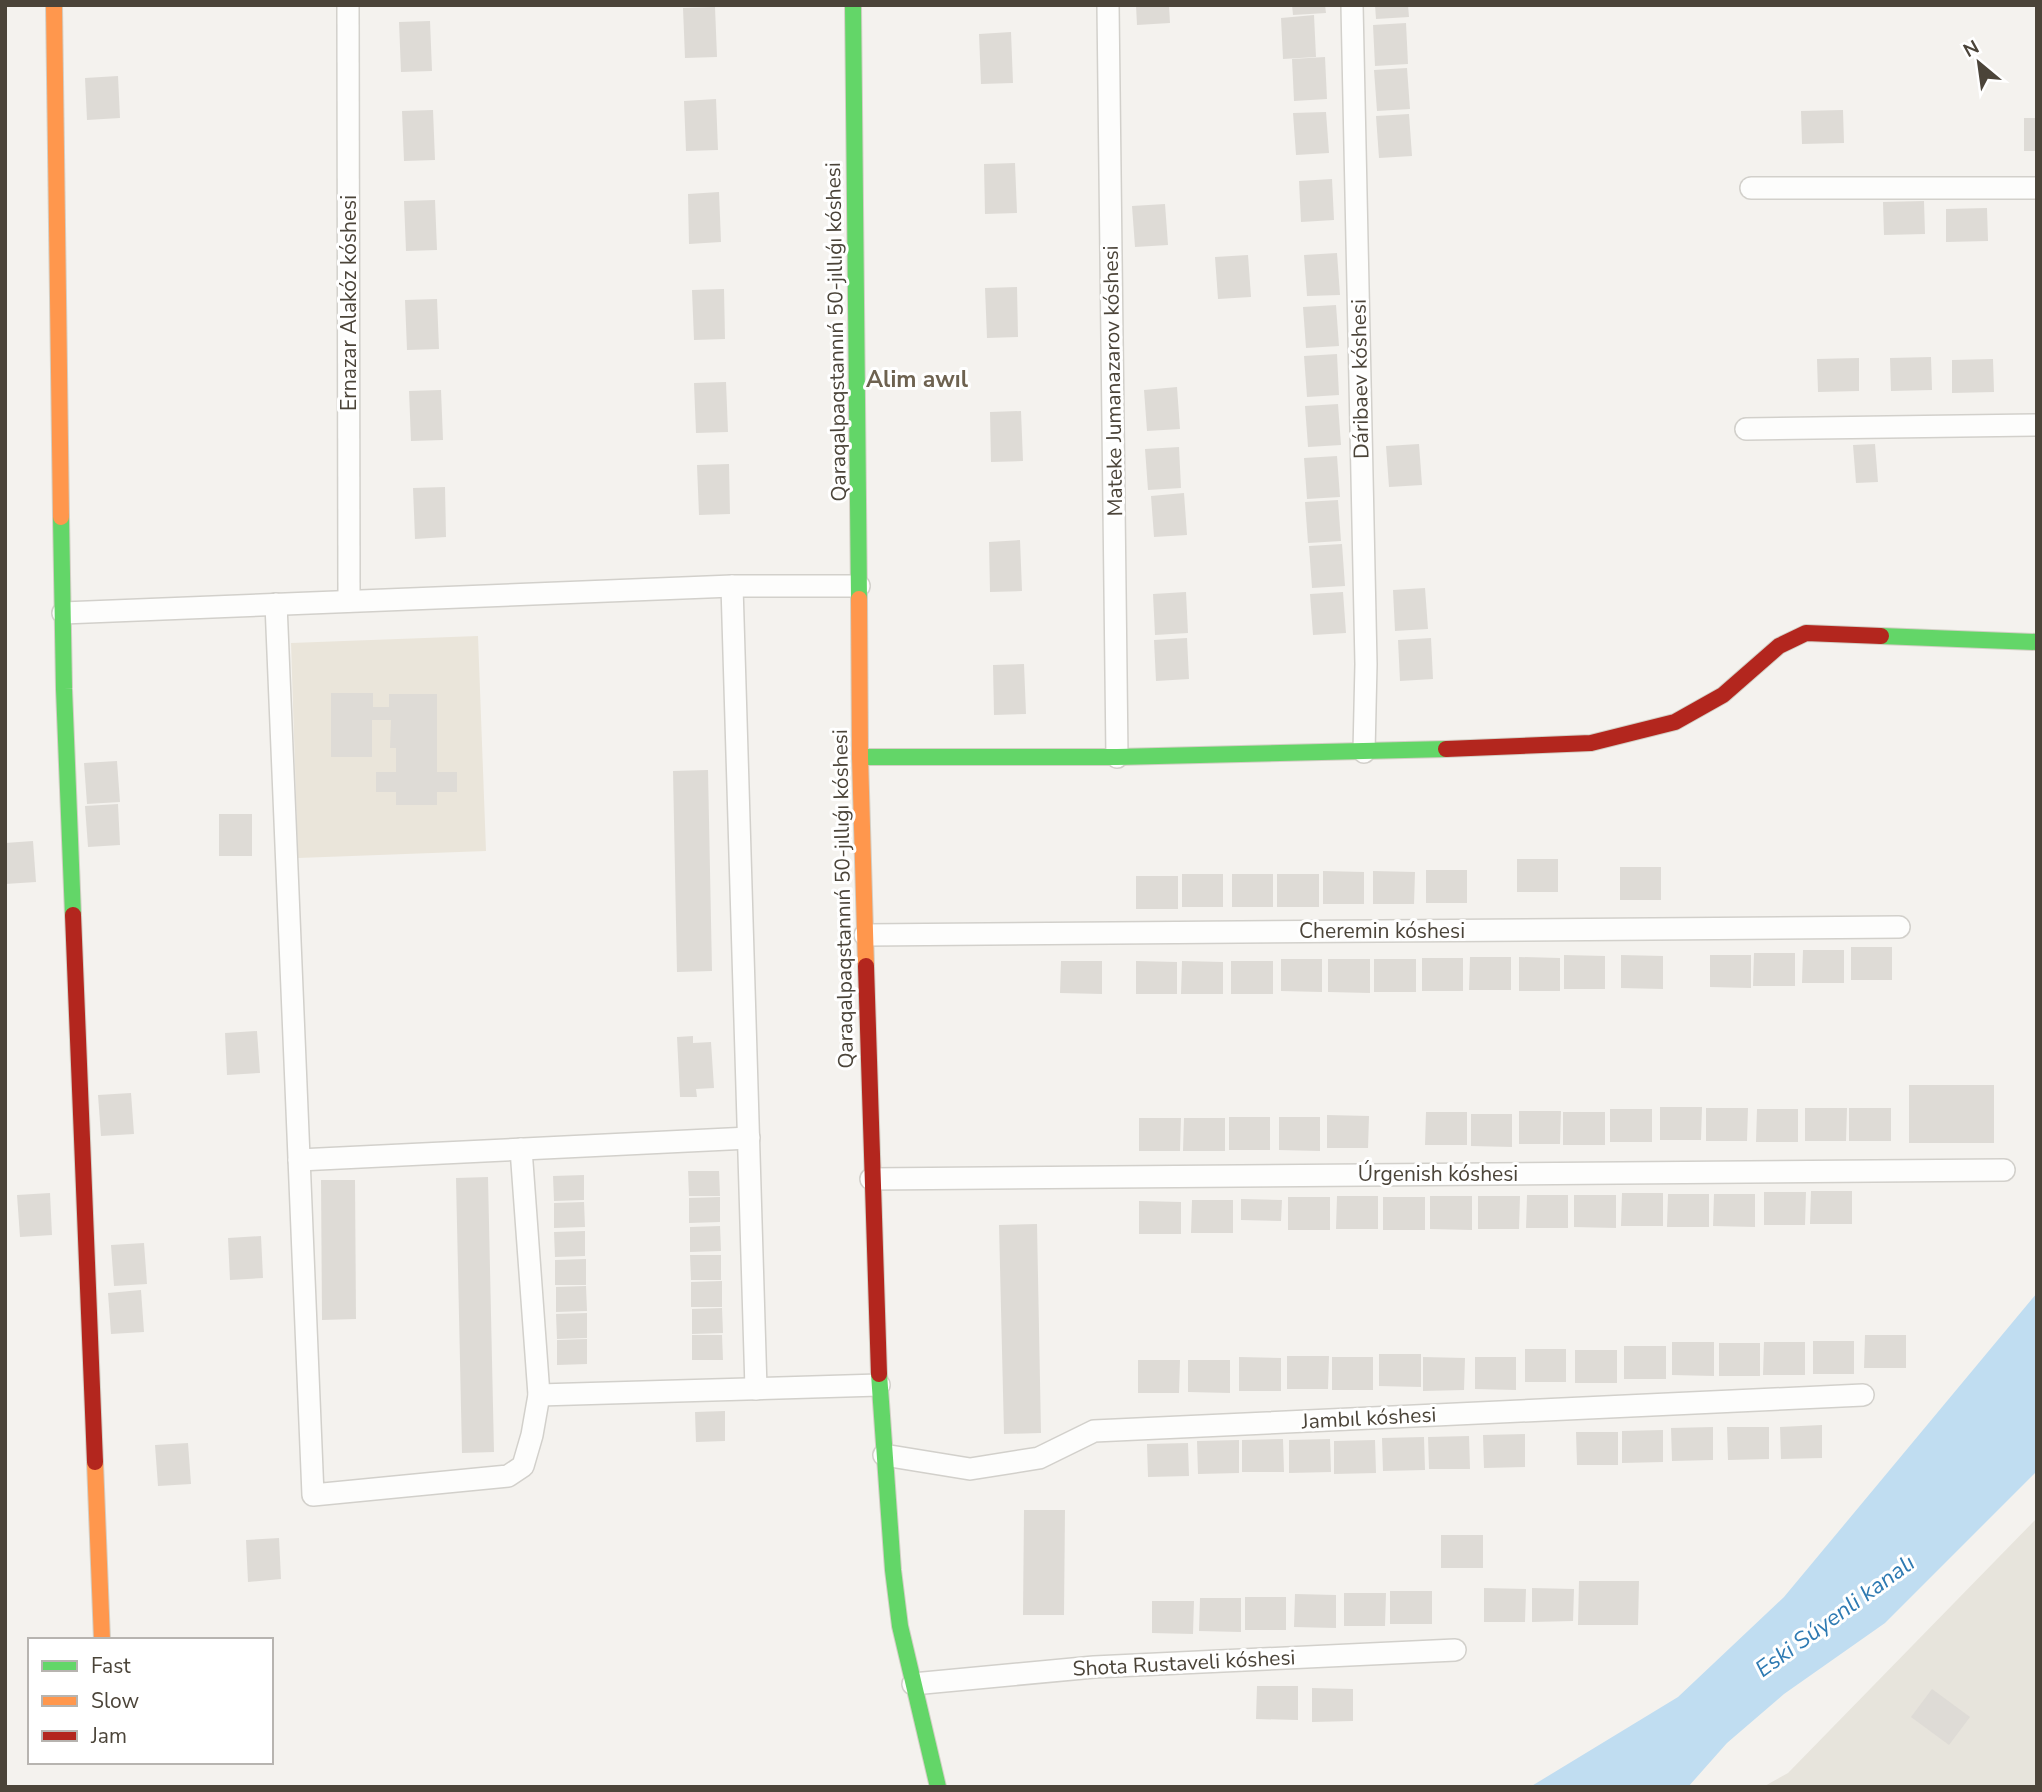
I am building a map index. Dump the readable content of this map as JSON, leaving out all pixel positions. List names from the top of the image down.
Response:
{
  "streets": {
    "street": [
      "Ernazar Alakóz kóshesi",
      "Qaraqalpaqstannıń 50-jıllıǵı kóshesi",
      "Dáribaev kóshesi",
      "Mateke Jumanazarov kóshesi",
      "Cheremin kóshesi",
      "Úrgenish kóshesi",
      "Jambıl kóshesi",
      "Shota Rustaveli kóshesi"
    ]
  },
  "crossings": [
    ["Qaraqalpaqstannıń 50-jıllıǵı kóshesi", "Cheremin kóshesi"],
    ["Qaraqalpaqstannıń 50-jıllıǵı kóshesi", "Úrgenish kóshesi"],
    ["Qaraqalpaqstannıń 50-jıllıǵı kóshesi", "Jambıl kóshesi"],
    ["Qaraqalpaqstannıń 50-jıllıǵı kóshesi", "Shota Rustaveli kóshesi"]
  ],
  "districts": ["Alim awıl"],
  "water": ["Eski Súyenli kanalı"],
  "legend": ["Fast", "Slow", "Jam"],
  "north": "top left"
}
